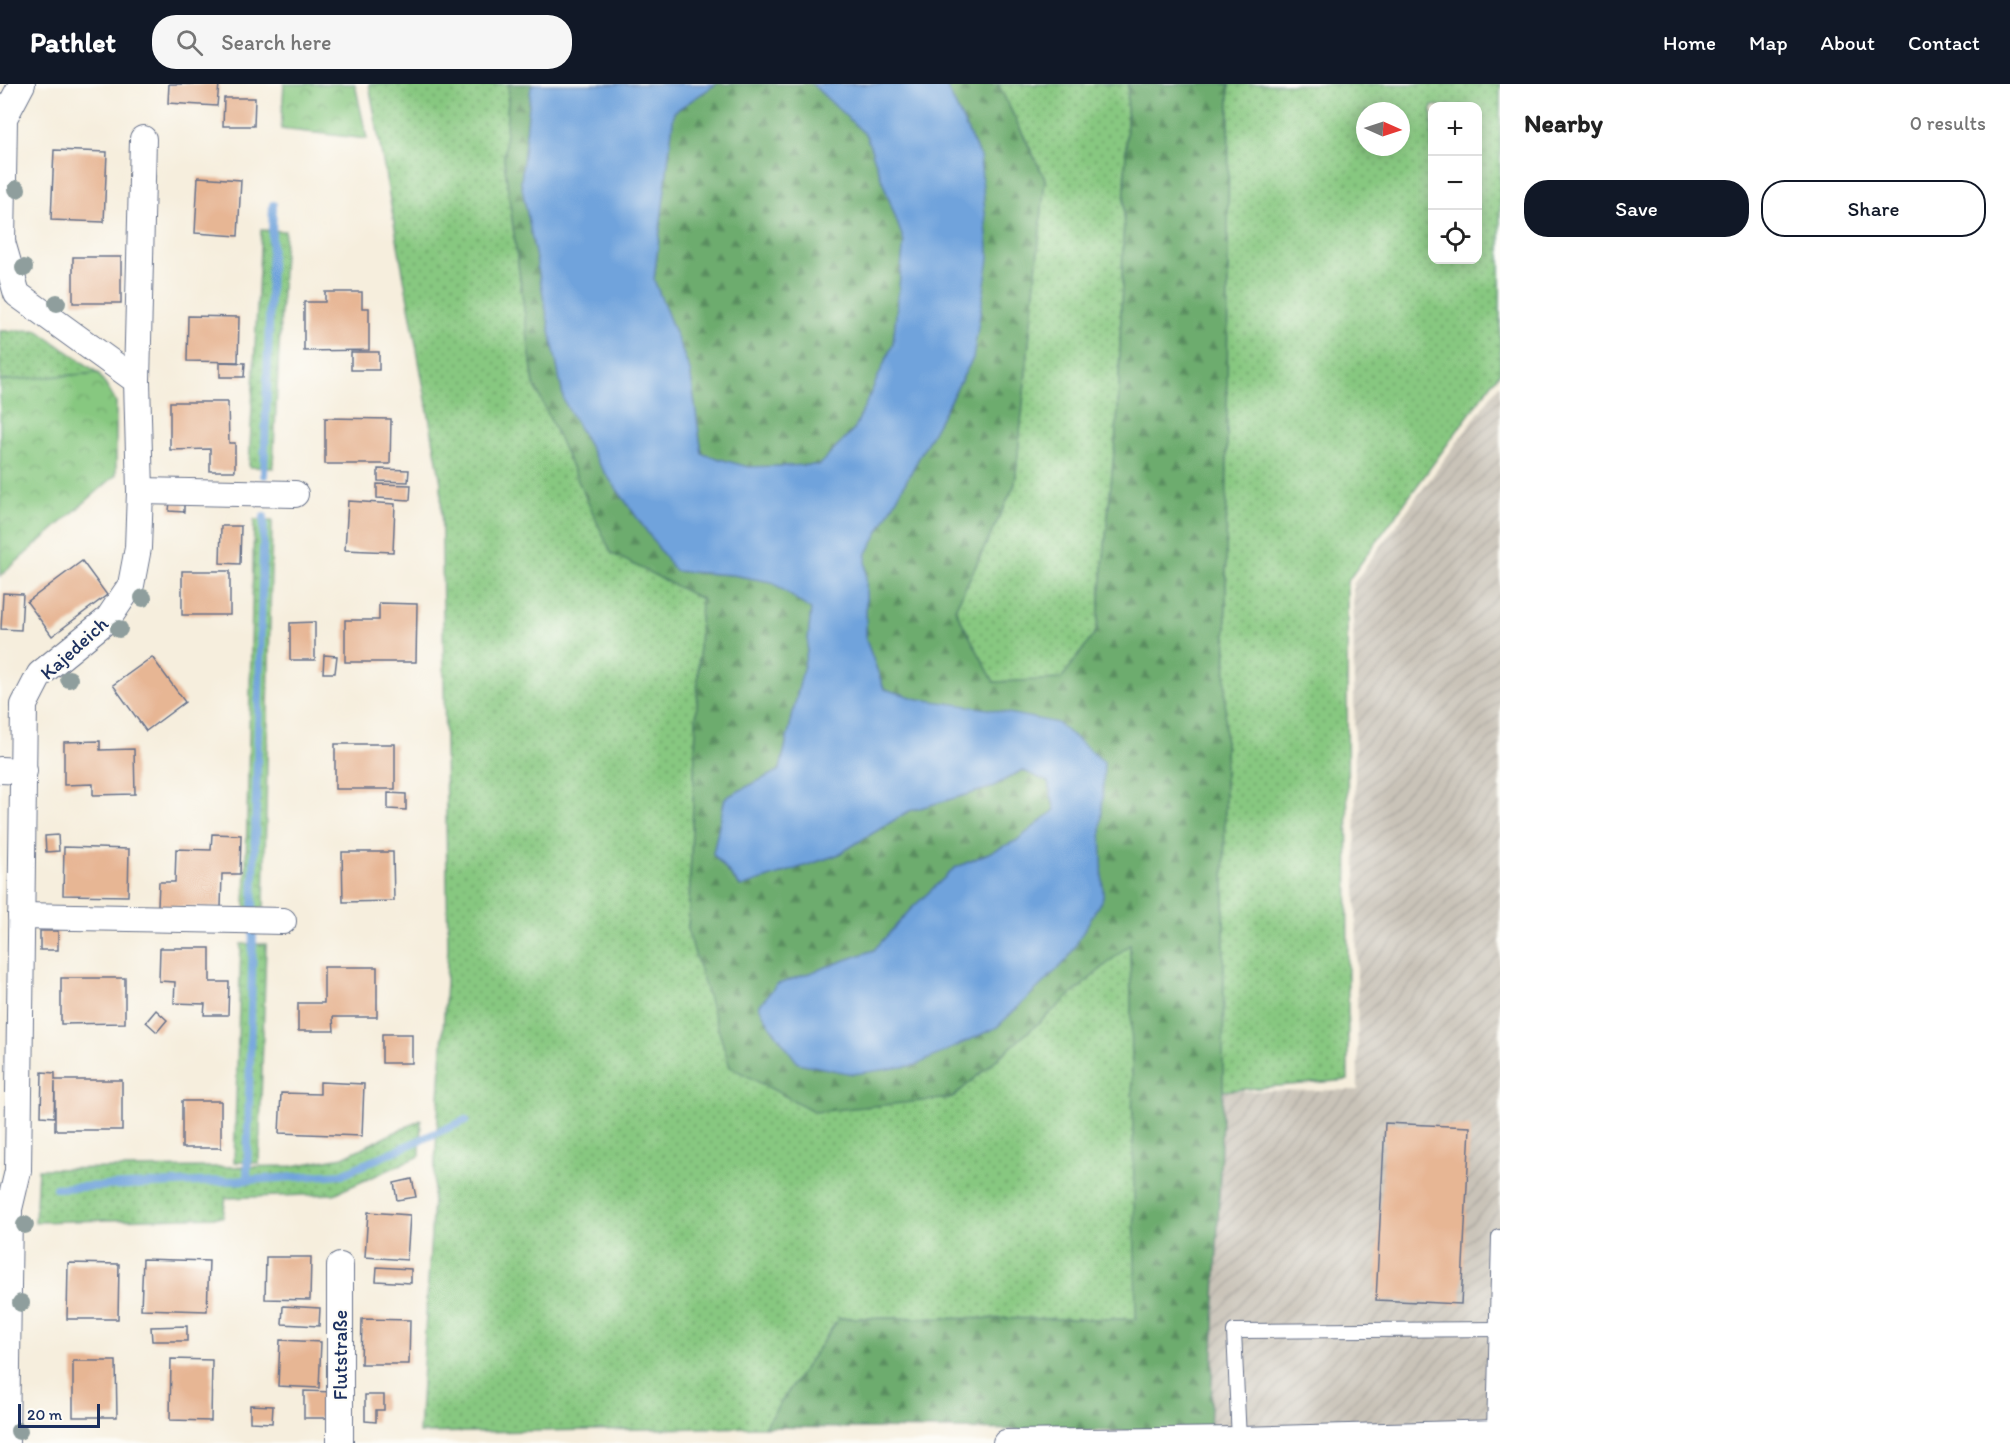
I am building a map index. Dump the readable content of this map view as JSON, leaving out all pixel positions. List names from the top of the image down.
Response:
{
  "streets": {
    "street": ["Kajedeich", "Flutstraße"]
  },
  "scale_bar": "20 m",
  "north": "right",
  "page": {
    "header": "Pathlet",
    "search": "Search here",
    "nav": [
      "Home",
      "Map",
      "About",
      "Contact"
    ],
    "heading": ["Nearby", "0 results"],
    "map_buttons": ["+", "−"],
    "buttons": ["Save", "Share"],
    "scale": "20 m"
  }
}
